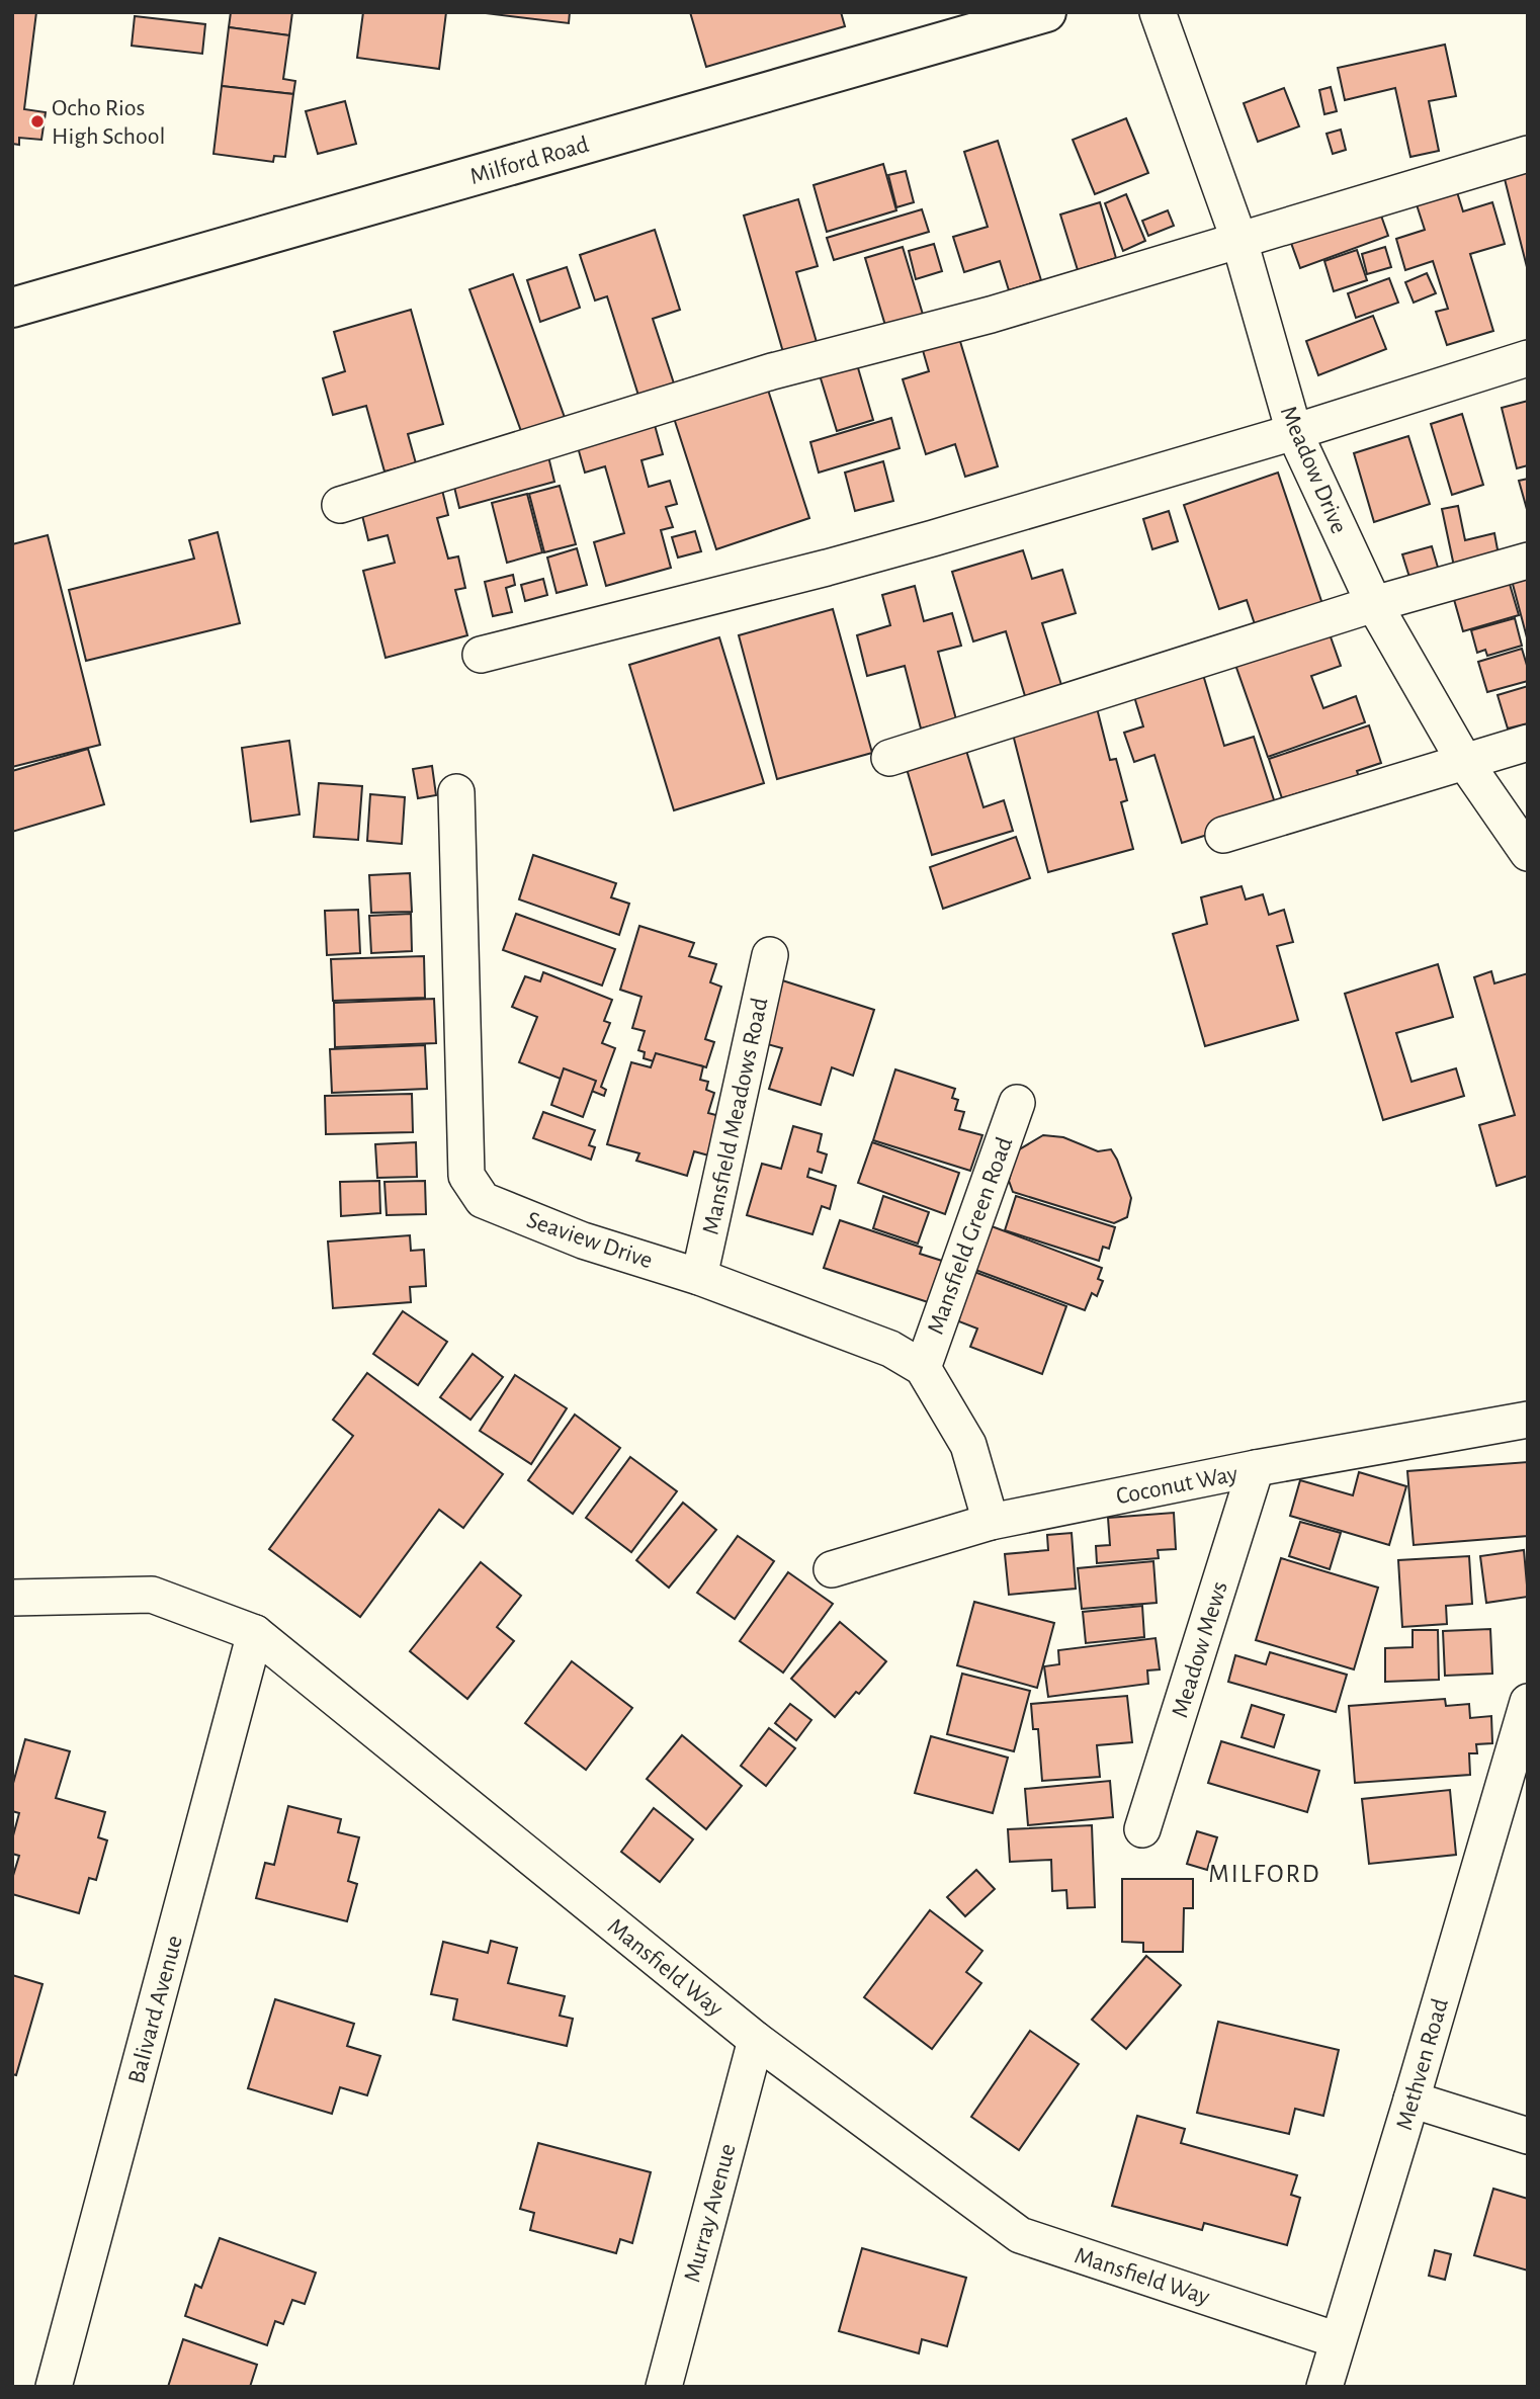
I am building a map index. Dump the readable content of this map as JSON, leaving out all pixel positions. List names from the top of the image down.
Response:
{
  "streets": {
    "main road": ["Milford Road"],
    "street": [
      "Meadow Drive",
      "Mansfield Meadows Road",
      "Mansfield Green Road",
      "Seaview Drive",
      "Coconut Way",
      "Meadow Mews",
      "Mansfield Way",
      "Balivard Avenue",
      "Methven Road",
      "Murray Avenue"
    ]
  },
  "crossings": [
    ["Mansfield Meadows Road", "Seaview Drive"],
    ["Mansfield Green Road", "Seaview Drive"],
    ["Seaview Drive", "Coconut Way"],
    ["Coconut Way", "Meadow Mews"],
    ["Mansfield Way", "Balivard Avenue"],
    ["Mansfield Way", "Methven Road"],
    ["Mansfield Way", "Murray Avenue"]
  ],
  "districts": ["MILFORD"],
  "places": ["Ocho Rios High School"]
}
